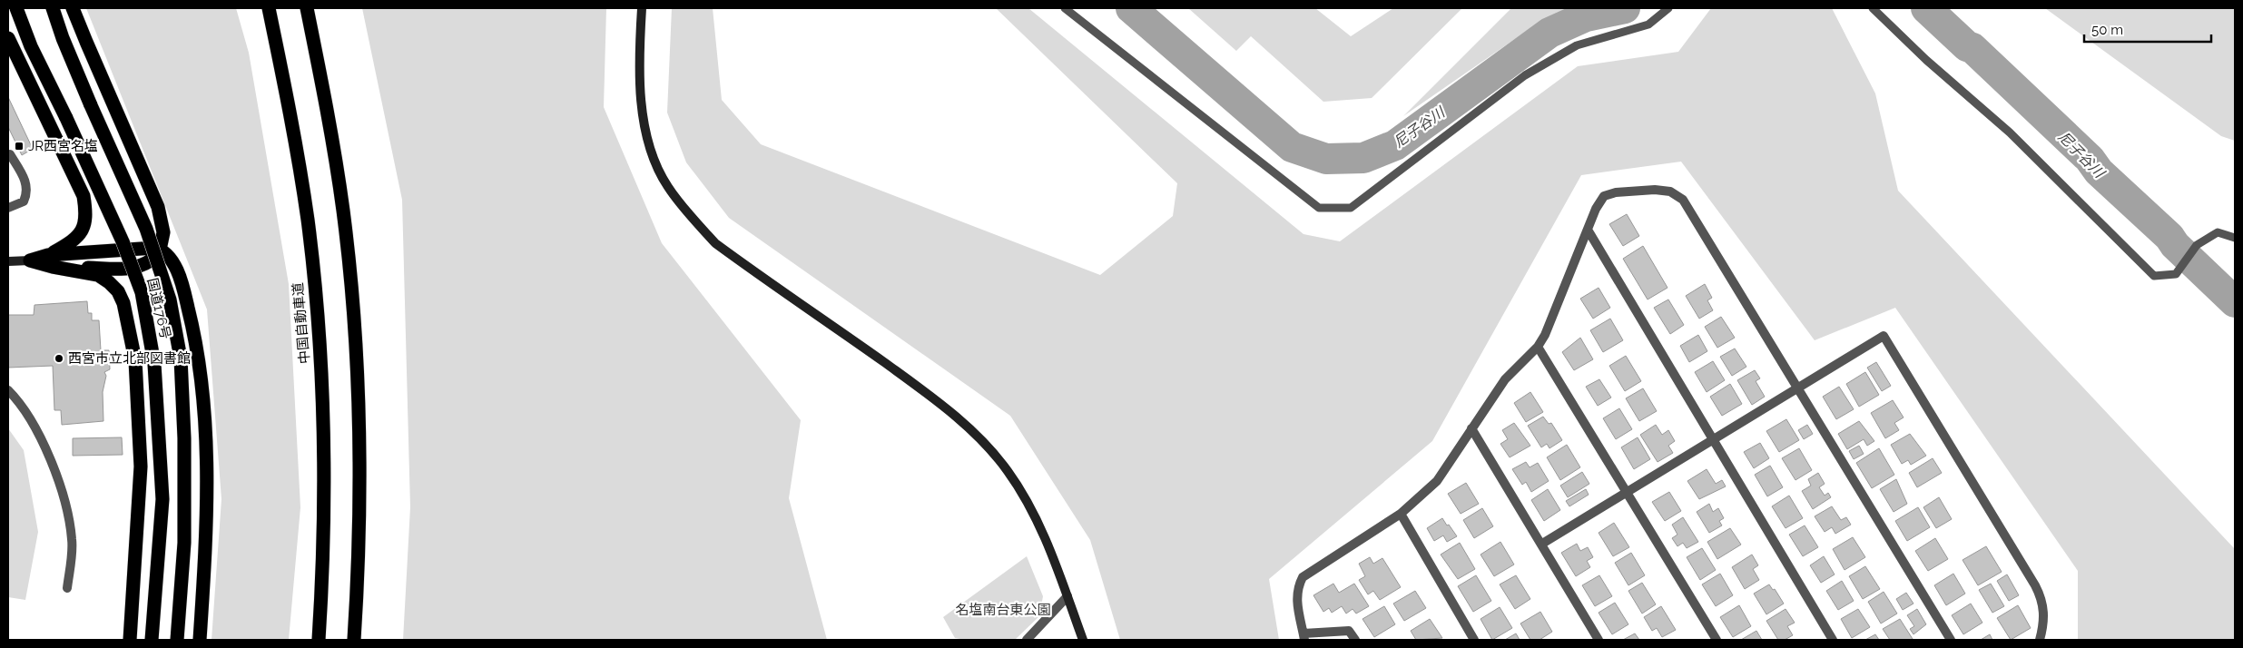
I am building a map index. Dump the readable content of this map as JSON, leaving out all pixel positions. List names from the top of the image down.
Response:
{
  "streets": {
    "highway": ["国道176号", "中国自動車道"]
  },
  "water": ["尼子谷川"],
  "parks": ["名塩南台東公園"],
  "places": {
    "transit": ["JR西宮名塩"],
    "other": ["西宮市立北部図書館"]
  },
  "scale_bar": "50 m"
}
